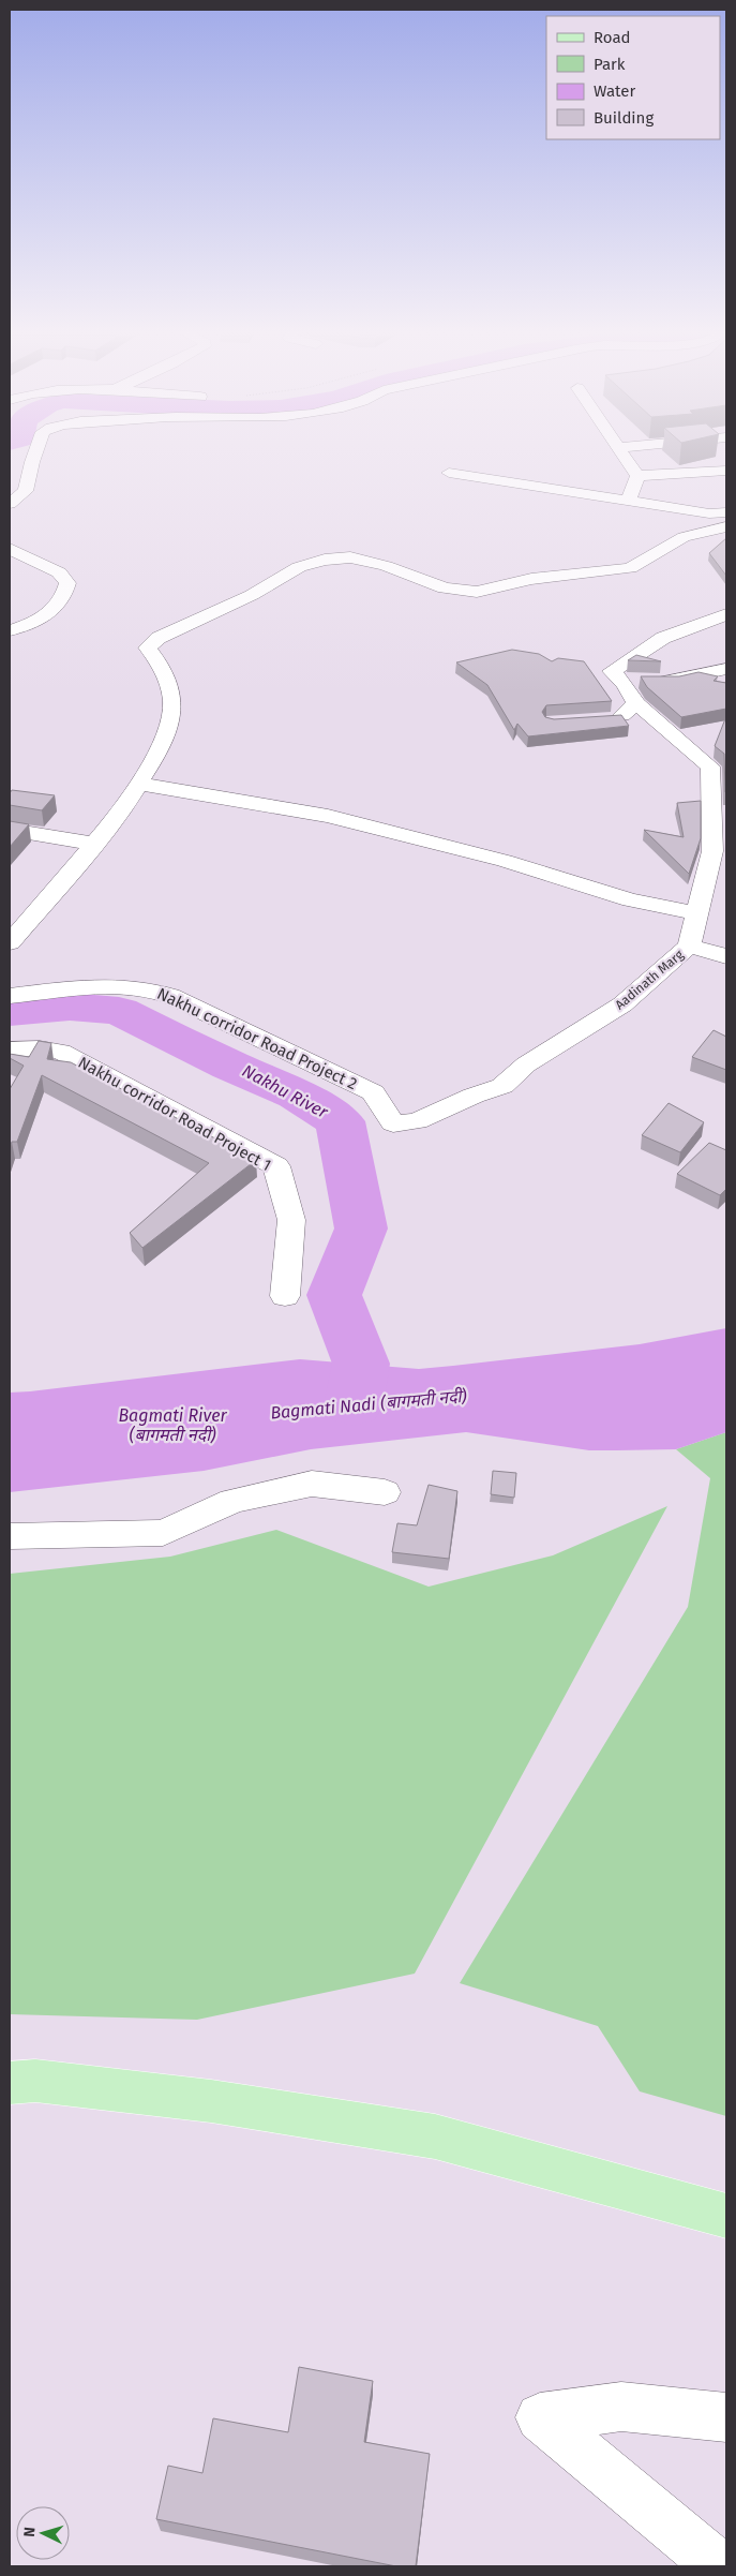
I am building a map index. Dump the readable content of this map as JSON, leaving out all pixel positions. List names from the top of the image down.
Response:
{
  "streets": {
    "street": ["Aadinath Marg", "Nakhu corridor Road Project 2", "Nakhu corridor Road Project 1"]
  },
  "crossings": [
    ["Aadinath Marg", "Nakhu corridor Road Project 2"]
  ],
  "water": ["Nakhu River", "Bagmati Nadi (बागमती नदी)", "Bagmati River (बागमती नदी)"],
  "legend": [
    "Road",
    "Park",
    "Water",
    "Building"
  ],
  "north": "left"
}
